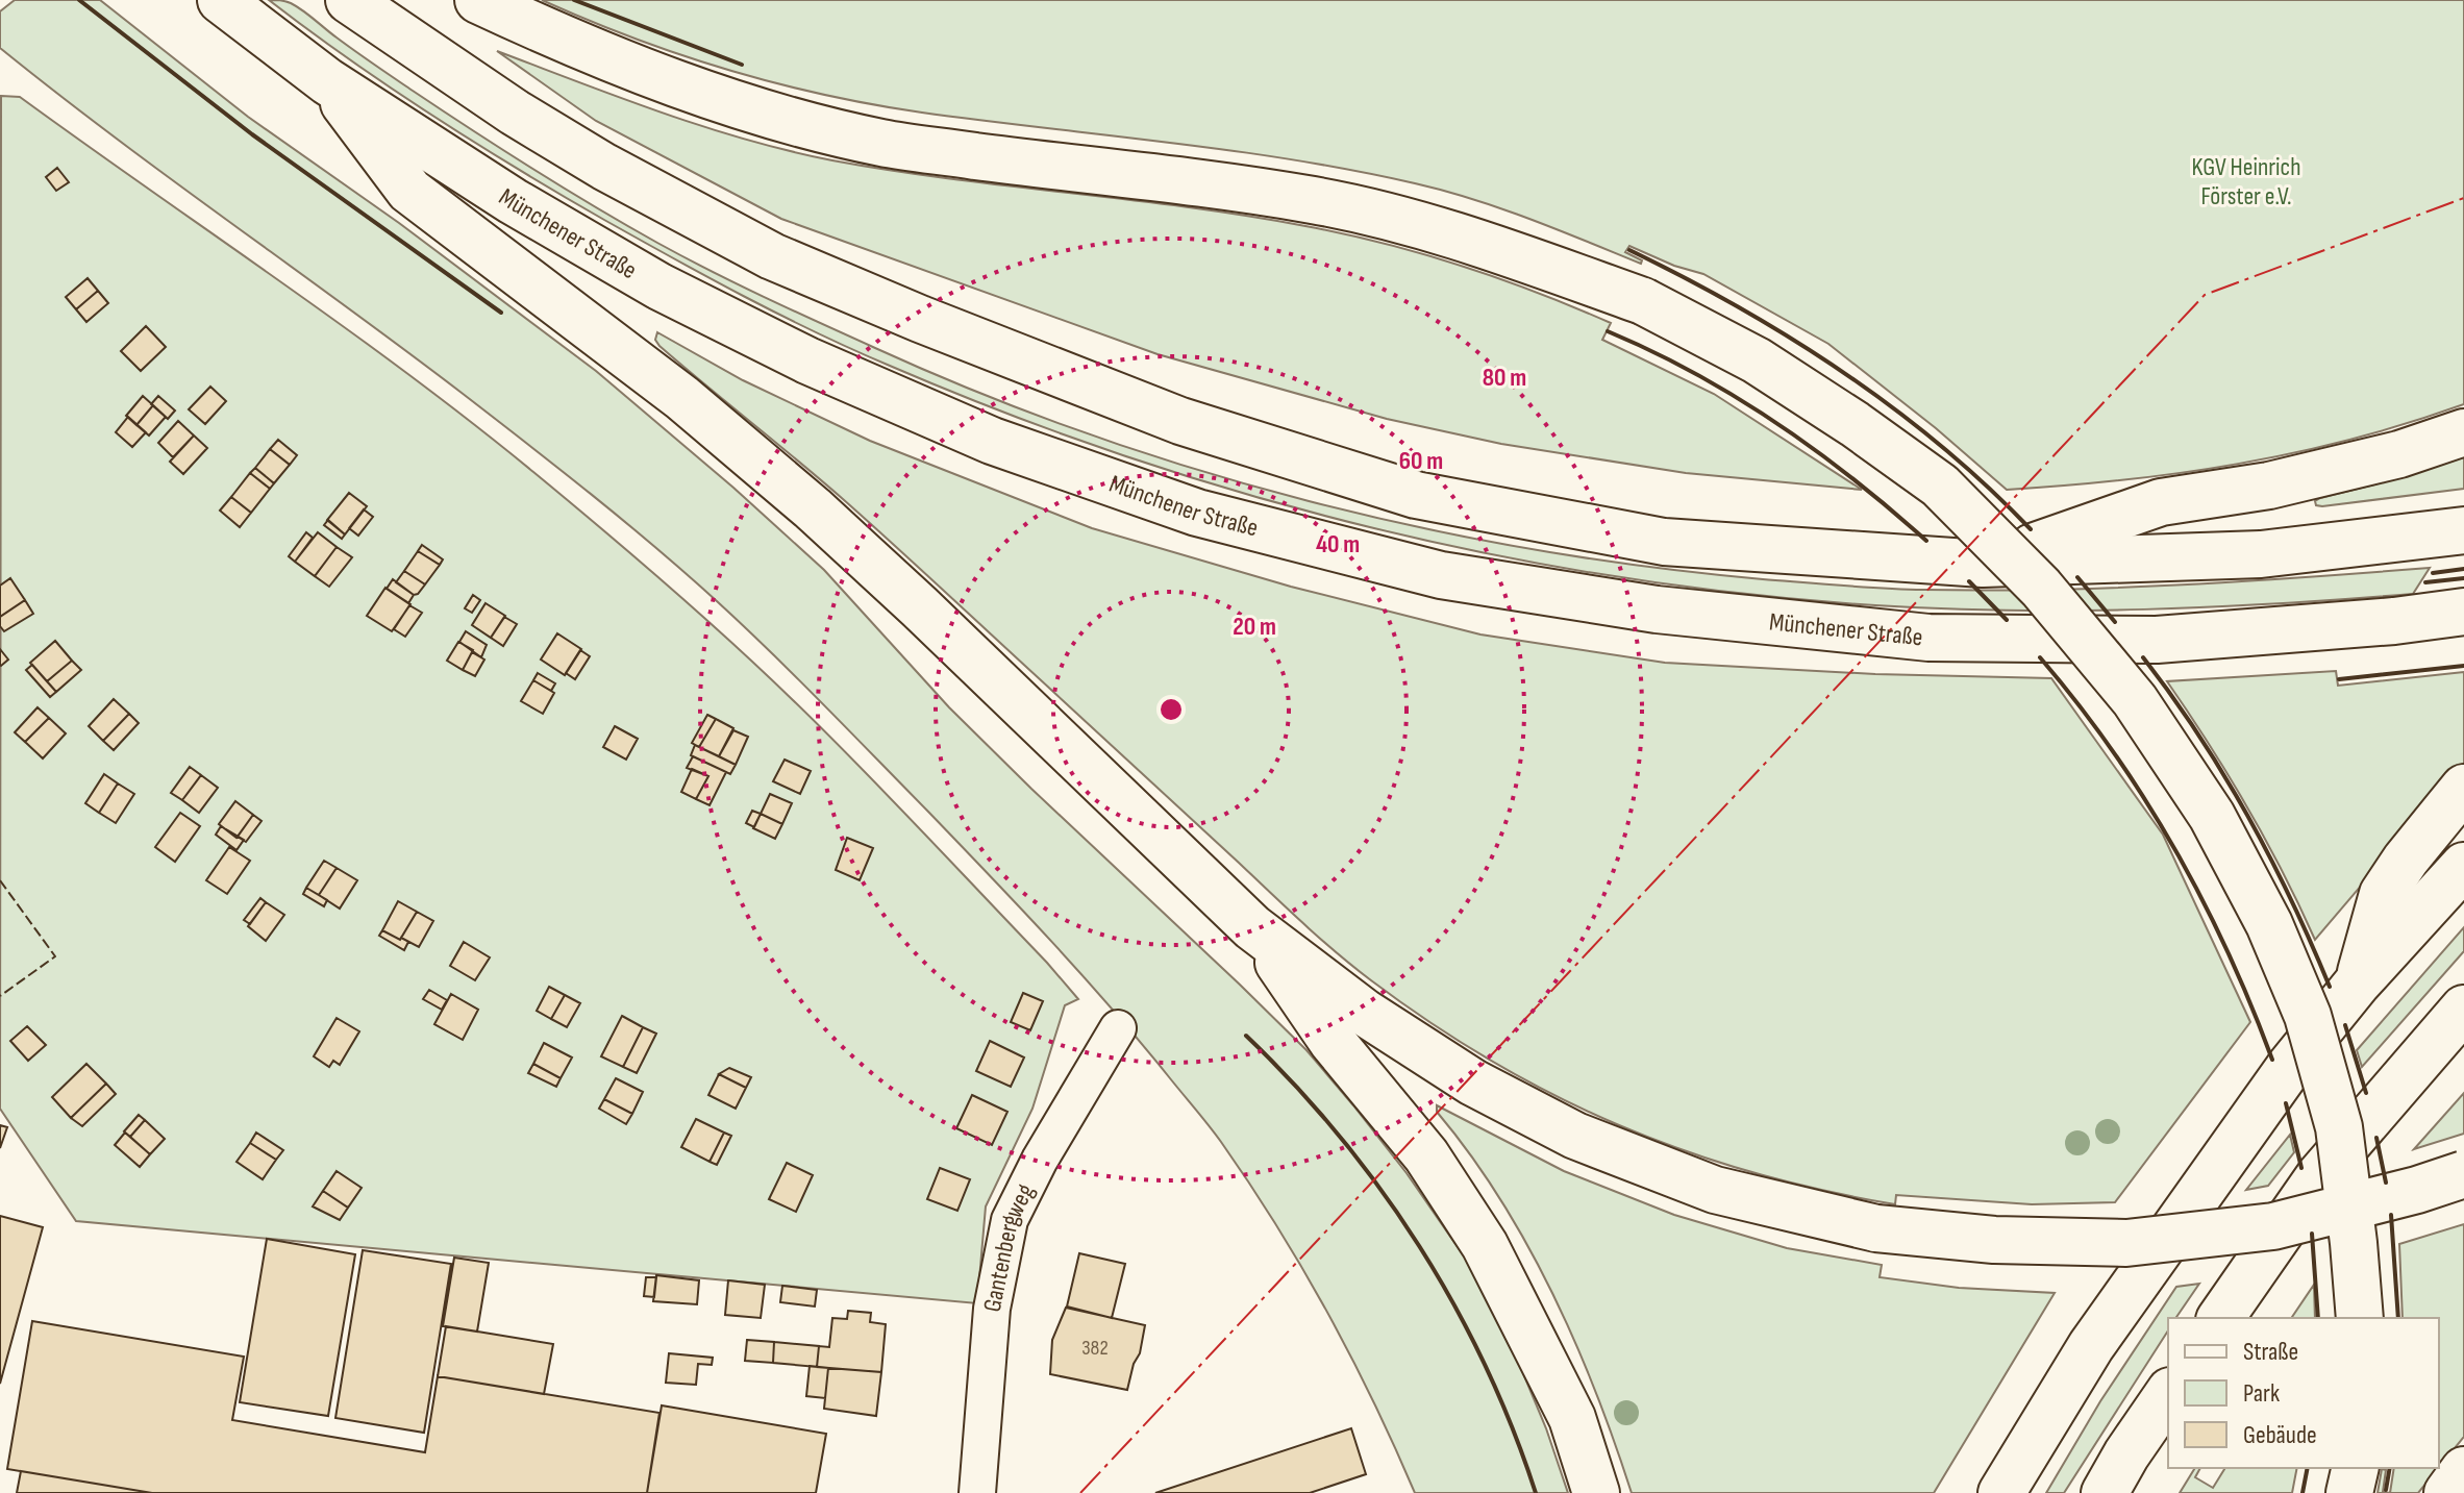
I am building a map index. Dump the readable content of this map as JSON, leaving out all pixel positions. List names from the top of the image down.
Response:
{
  "streets": {
    "highway": ["Münchener Straße"],
    "street": ["Gantenbergweg"]
  },
  "parks": ["KGV Heinrich Förster e.V."],
  "house_numbers": ["382"],
  "legend": ["Straße", "Park", "Gebäude"],
  "rings": [
    "80 m",
    "60 m",
    "40 m",
    "20 m"
  ]
}
